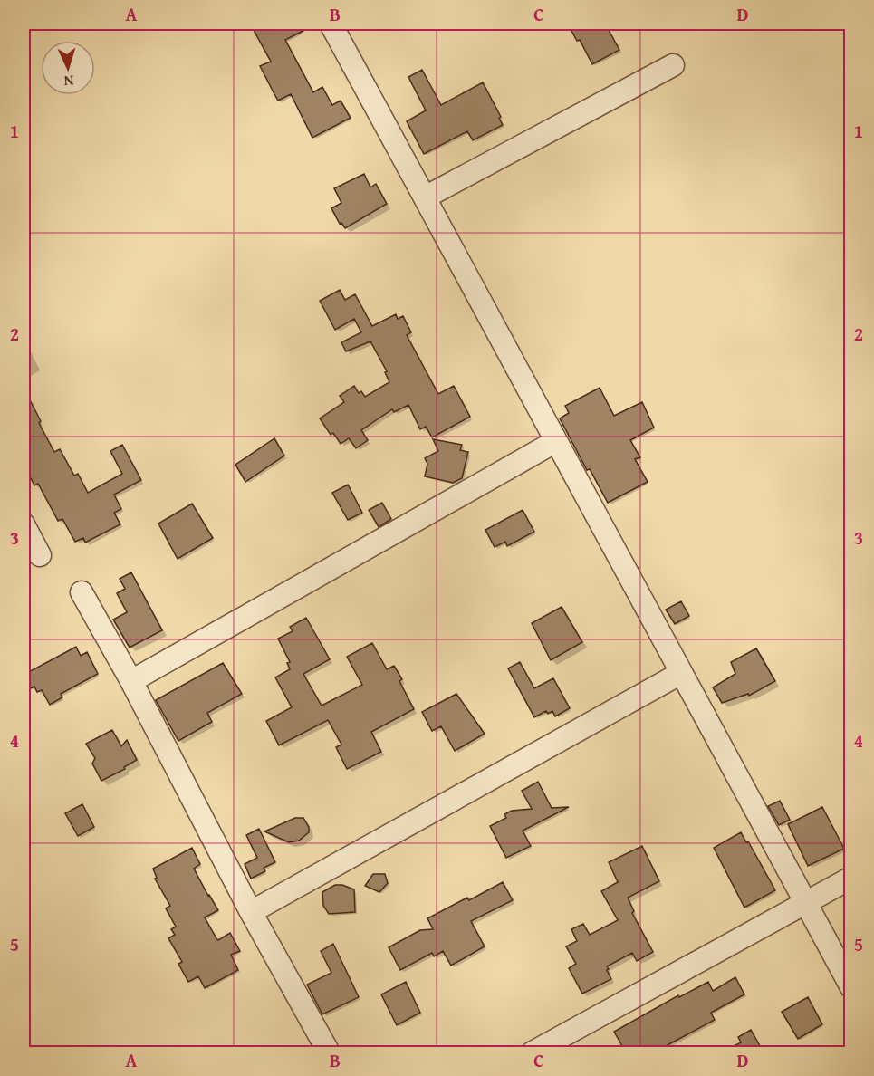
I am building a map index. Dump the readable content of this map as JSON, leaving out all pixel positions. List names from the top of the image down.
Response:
{
  "north": "bottom",
  "grid": {
    "columns": [
      "A",
      "B",
      "C",
      "D"
    ],
    "rows": [
      "1",
      "2",
      "3",
      "4",
      "5"
    ]
  }
}
